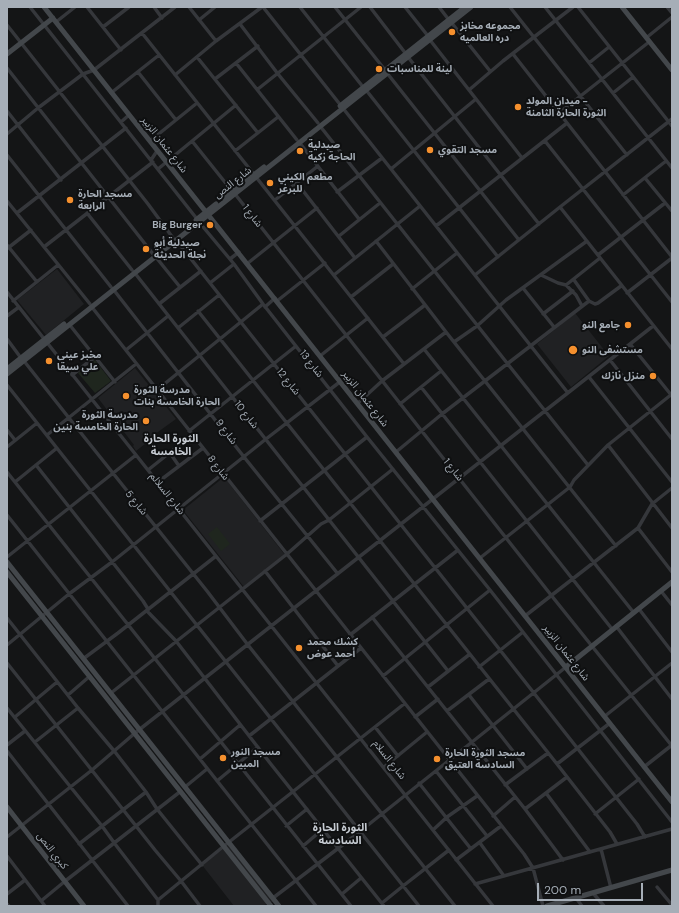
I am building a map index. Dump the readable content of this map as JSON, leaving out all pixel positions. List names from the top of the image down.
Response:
{
  "streets": {
    "street": [
      "شارع عثمان الزبير",
      "شارع النص",
      "شارع 1",
      "شارع 13",
      "شارع 12",
      "شارع 10",
      "شارع 9",
      "شارع 8",
      "شارع السلالم",
      "شارع 5",
      "شارع السلام",
      "كبري النص"
    ]
  },
  "crossings": [
    ["شارع عثمان الزبير", "شارع النص"],
    ["شارع النص", "شارع 1"],
    ["شارع النص", "شارع 13"],
    ["شارع النص", "شارع 12"],
    ["شارع النص", "شارع 10"],
    ["شارع النص", "شارع 9"],
    ["شارع النص", "شارع 8"],
    ["شارع النص", "شارع السلالم"],
    ["شارع النص", "شارع 5"],
    ["شارع السلالم", "شارع السلام"]
  ],
  "districts": ["الثورة الحارة الخامسة", "الثورة الحارة السادسة"],
  "places": [
    "مجموعه مخابز دره العالميه",
    "لينة للمناسبات",
    "ميدان المولد - الثورة الحارة الثامنة",
    "مسجد التقوي",
    "صيدلية الحاجة زكية",
    "مطعم الكيني للبرغر",
    "مسجد الحارة الرابعة",
    "Big Burger",
    "صيدلية أبو نجلة الحديثة",
    "جامع النو",
    "مستشفى النو",
    "مخبز عيني علي سيقا",
    "منزل نازك",
    "مدرسة الثورة الحارة الخامسة بنات",
    "مدرسة الثورة الحارة الخامسة بنين",
    "كشك محمد أحمد عوض",
    "مسجد النور المبين",
    "مسجد الثورة الحارة السادسة العتيق"
  ],
  "scale_bar": "200 m"
}
